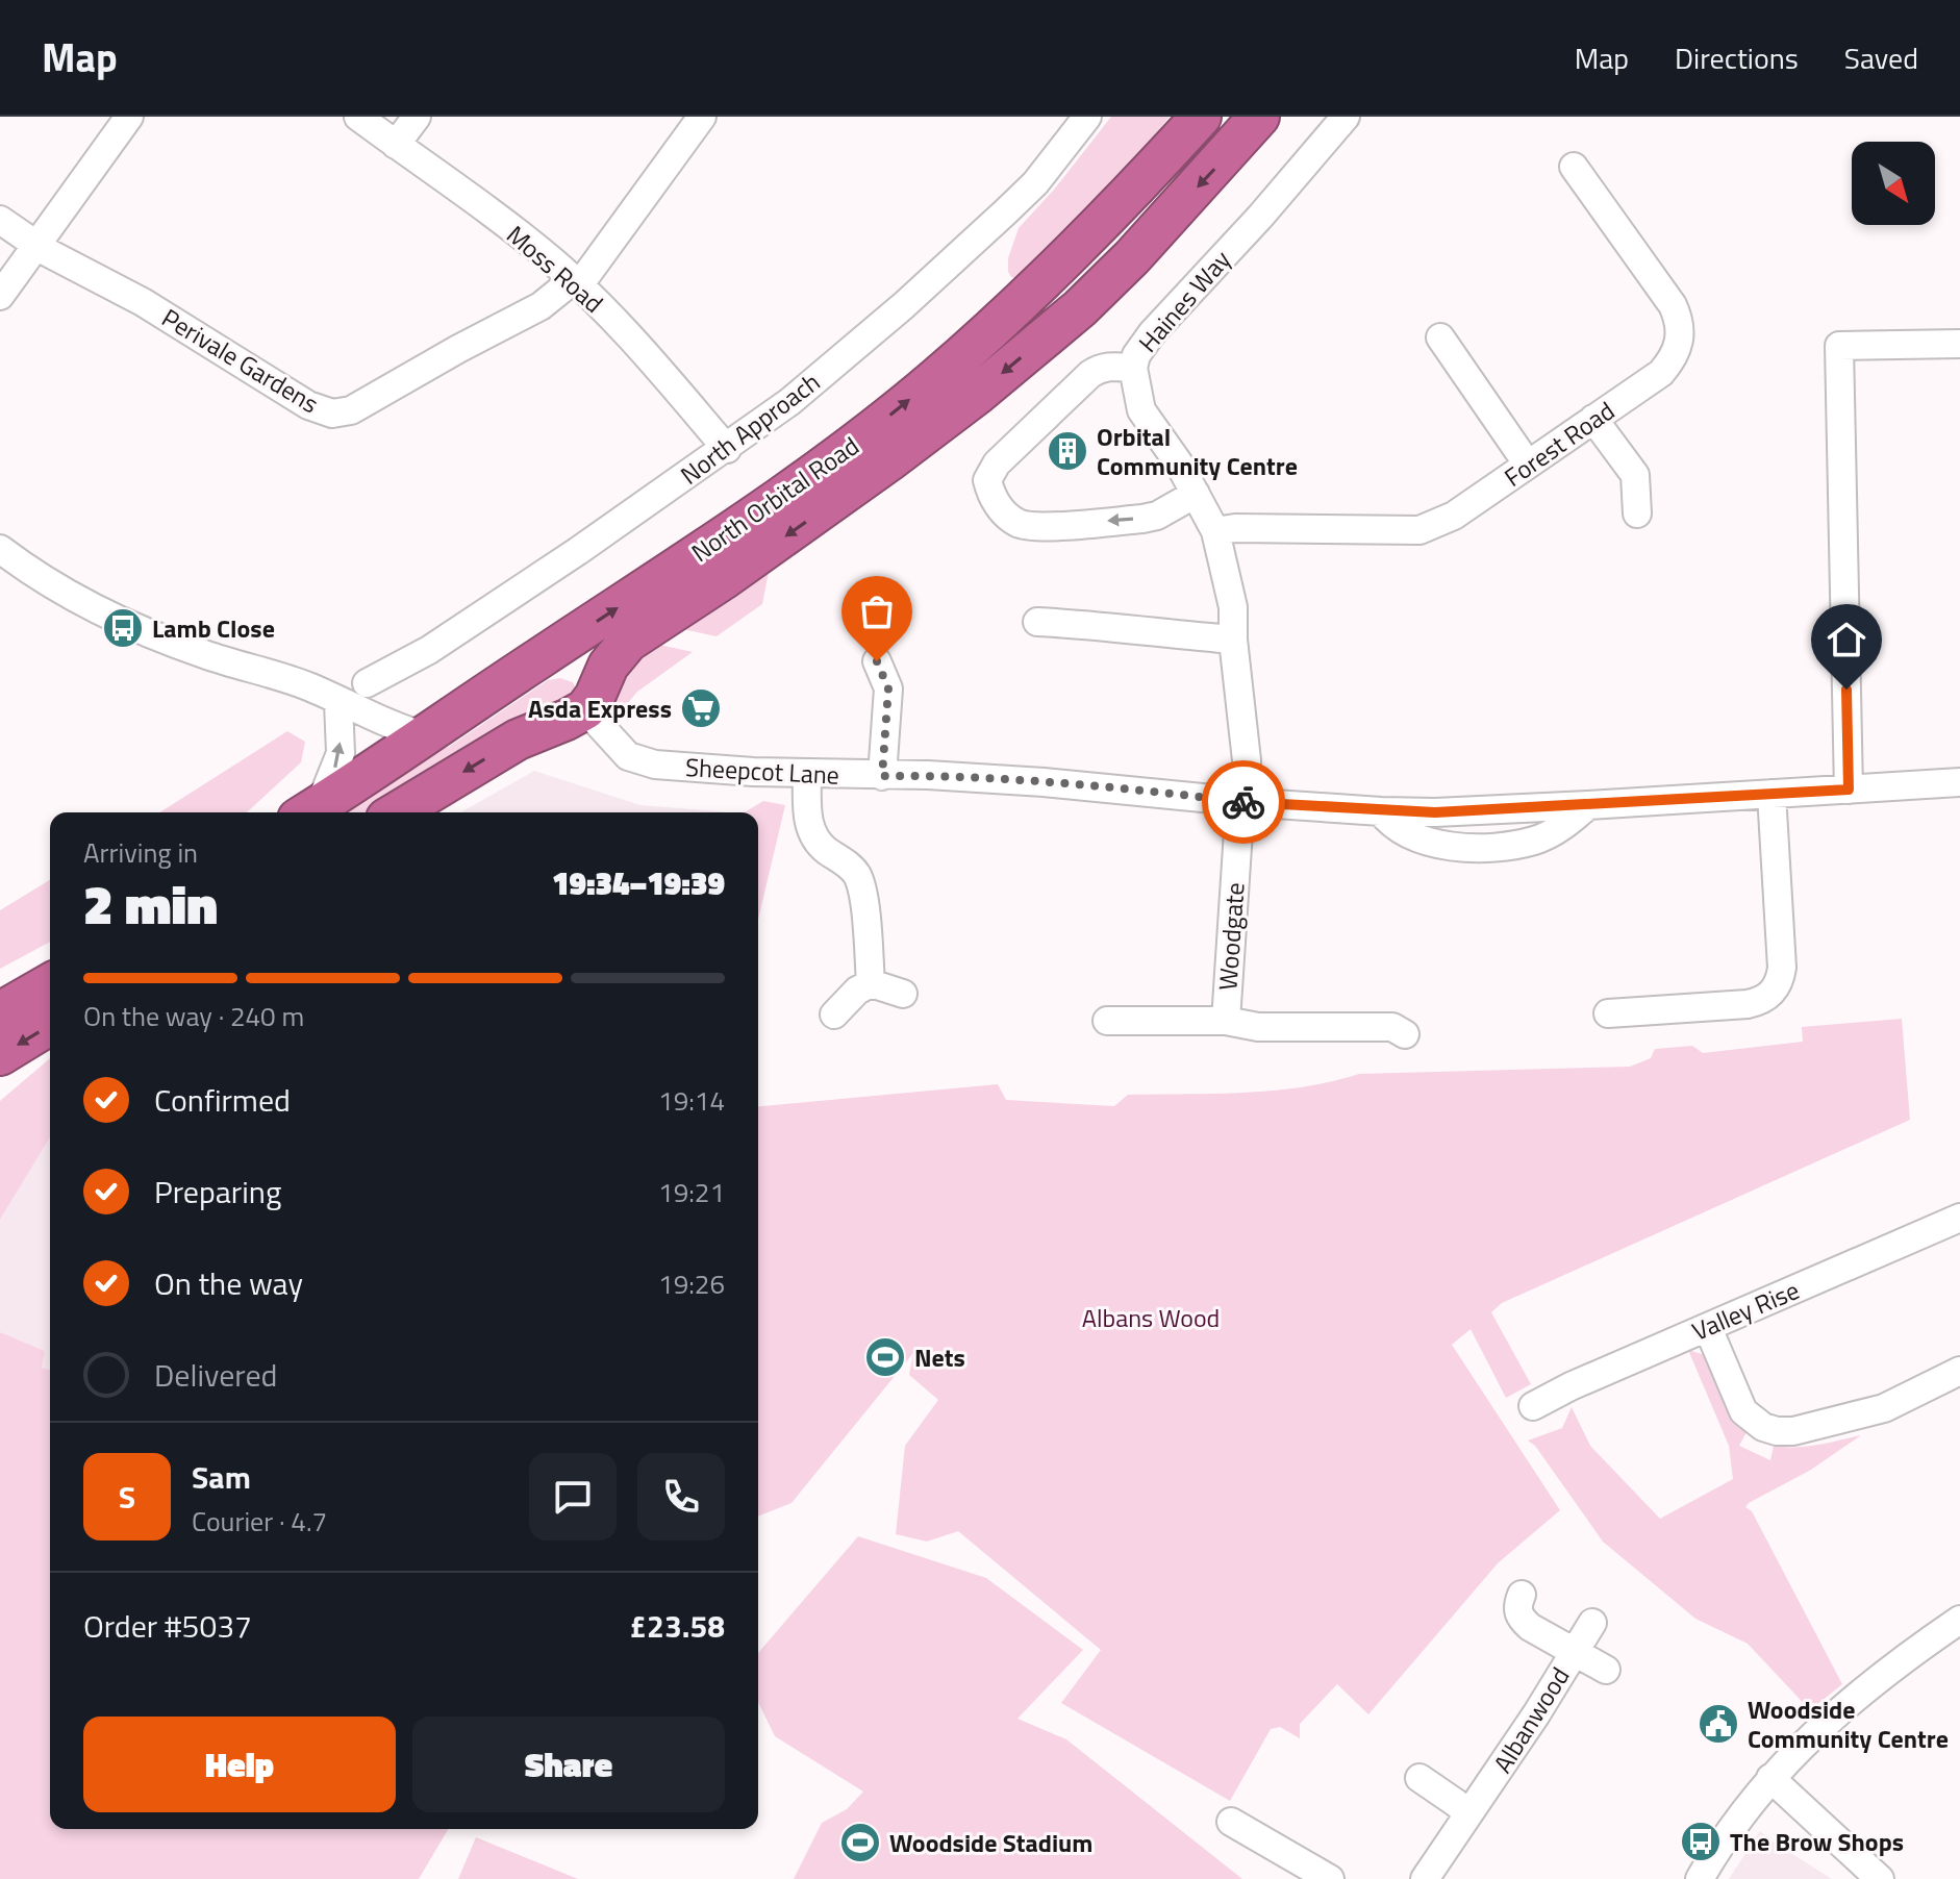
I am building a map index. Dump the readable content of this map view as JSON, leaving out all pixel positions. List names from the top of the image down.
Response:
{
  "streets": {
    "highway": ["North Orbital Road"],
    "street": [
      "Moss Road",
      "Haines Way",
      "Perivale Gardens",
      "North Approach",
      "Forest Road",
      "Sheepcot Lane",
      "Woodgate",
      "Valley Rise",
      "Albanwood"
    ]
  },
  "crossings": [
    ["Moss Road", "Perivale Gardens"],
    ["Moss Road", "North Approach"],
    ["Haines Way", "Forest Road"],
    ["Haines Way", "Sheepcot Lane"],
    ["Haines Way", "Woodgate"],
    ["North Orbital Road", "Sheepcot Lane"],
    ["Sheepcot Lane", "Woodgate"]
  ],
  "parks": ["Albans Wood"],
  "places": {
    "building": ["Orbital Community Centre"],
    "bus stop": ["Lamb Close", "The Brow Shops"],
    "supermarket": ["Asda Express"],
    "sports": ["Nets", "Woodside Stadium"],
    "public building": ["Woodside Community Centre"]
  },
  "north": "bottom right",
  "page": {
    "header": "Map",
    "nav": ["Map", "Directions", "Saved"],
    "heading": ["2 min", "Arriving in", "19:34–19:39"],
    "panel": [
      "Sam",
      "Courier · 4.7",
      "Order #5037",
      "£23.58"
    ],
    "bar": "On the way · 240 m",
    "list": [
      ["Confirmed", "19:14"],
      ["Preparing", "19:21"],
      ["On the way", "19:26"],
      "Delivered"
    ],
    "round": "S",
    "buttons": ["Help", "Share"]
  }
}
